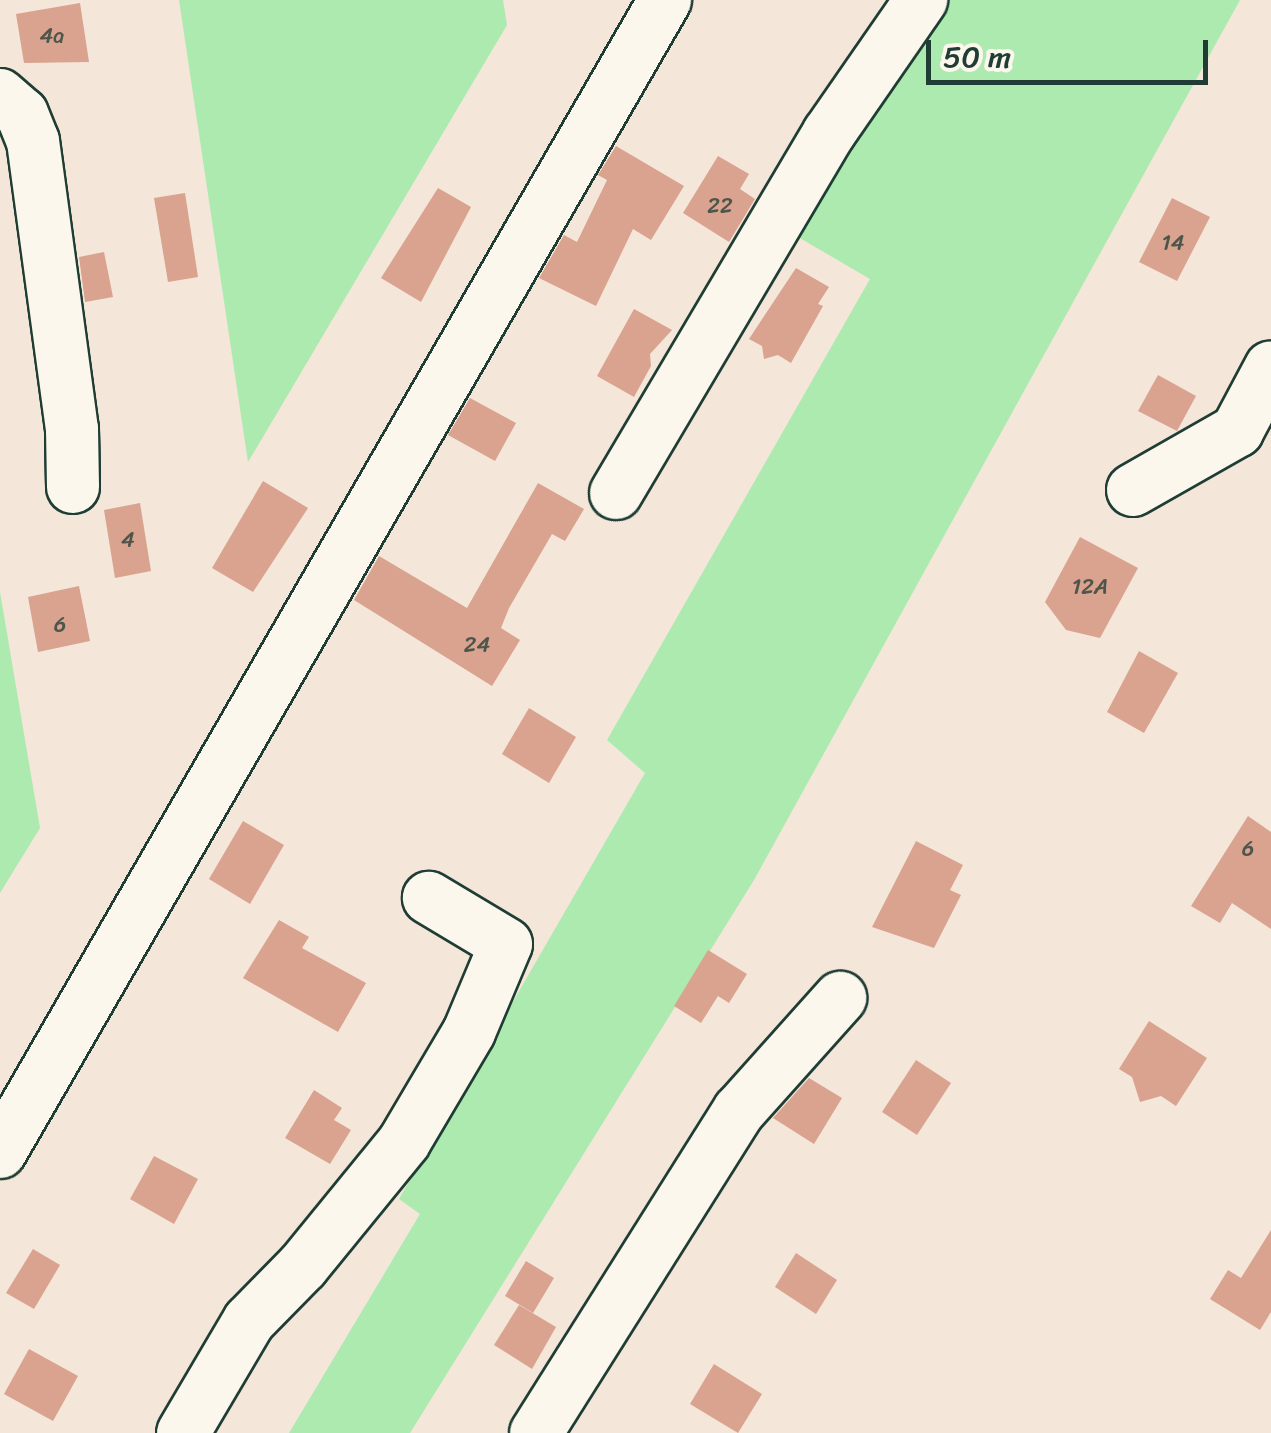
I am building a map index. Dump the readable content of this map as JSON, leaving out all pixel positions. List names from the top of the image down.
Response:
{
  "house_numbers": [
    "4a",
    "22",
    "14",
    "4",
    "12A",
    "6",
    "24",
    "6"
  ],
  "scale_bar": "50 m"
}
